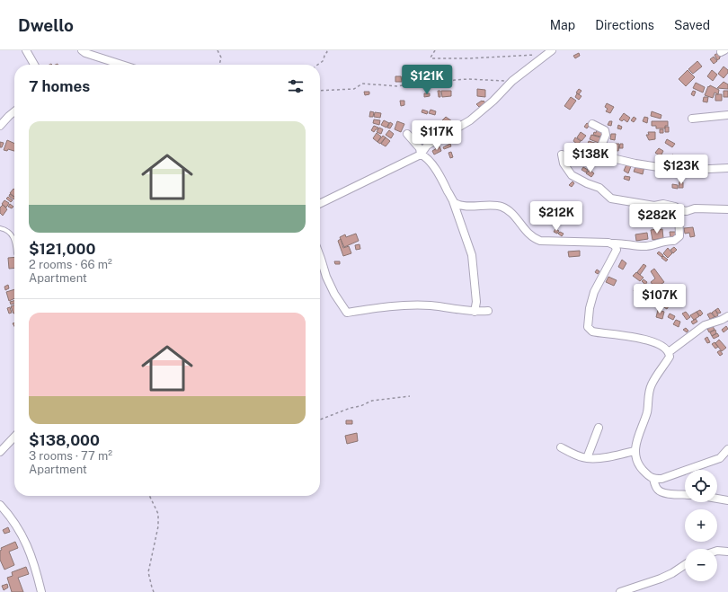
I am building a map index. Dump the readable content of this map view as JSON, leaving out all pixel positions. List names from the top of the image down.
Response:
{
  "page": {
    "header": "Dwello",
    "nav": ["Map", "Directions", "Saved"],
    "price": [
      "$121K",
      "$117K",
      "$138K",
      "$123K",
      "$212K",
      "$282K",
      "$107K"
    ],
    "heading": "7 homes",
    "list": [
      {
        "name": "$121,000",
        "note": "2 rooms · 66 m² · Apartment"
      },
      {
        "name": "$138,000",
        "note": "3 rooms · 77 m² · Apartment"
      }
    ],
    "map_buttons": ["+", "−"]
  }
}
